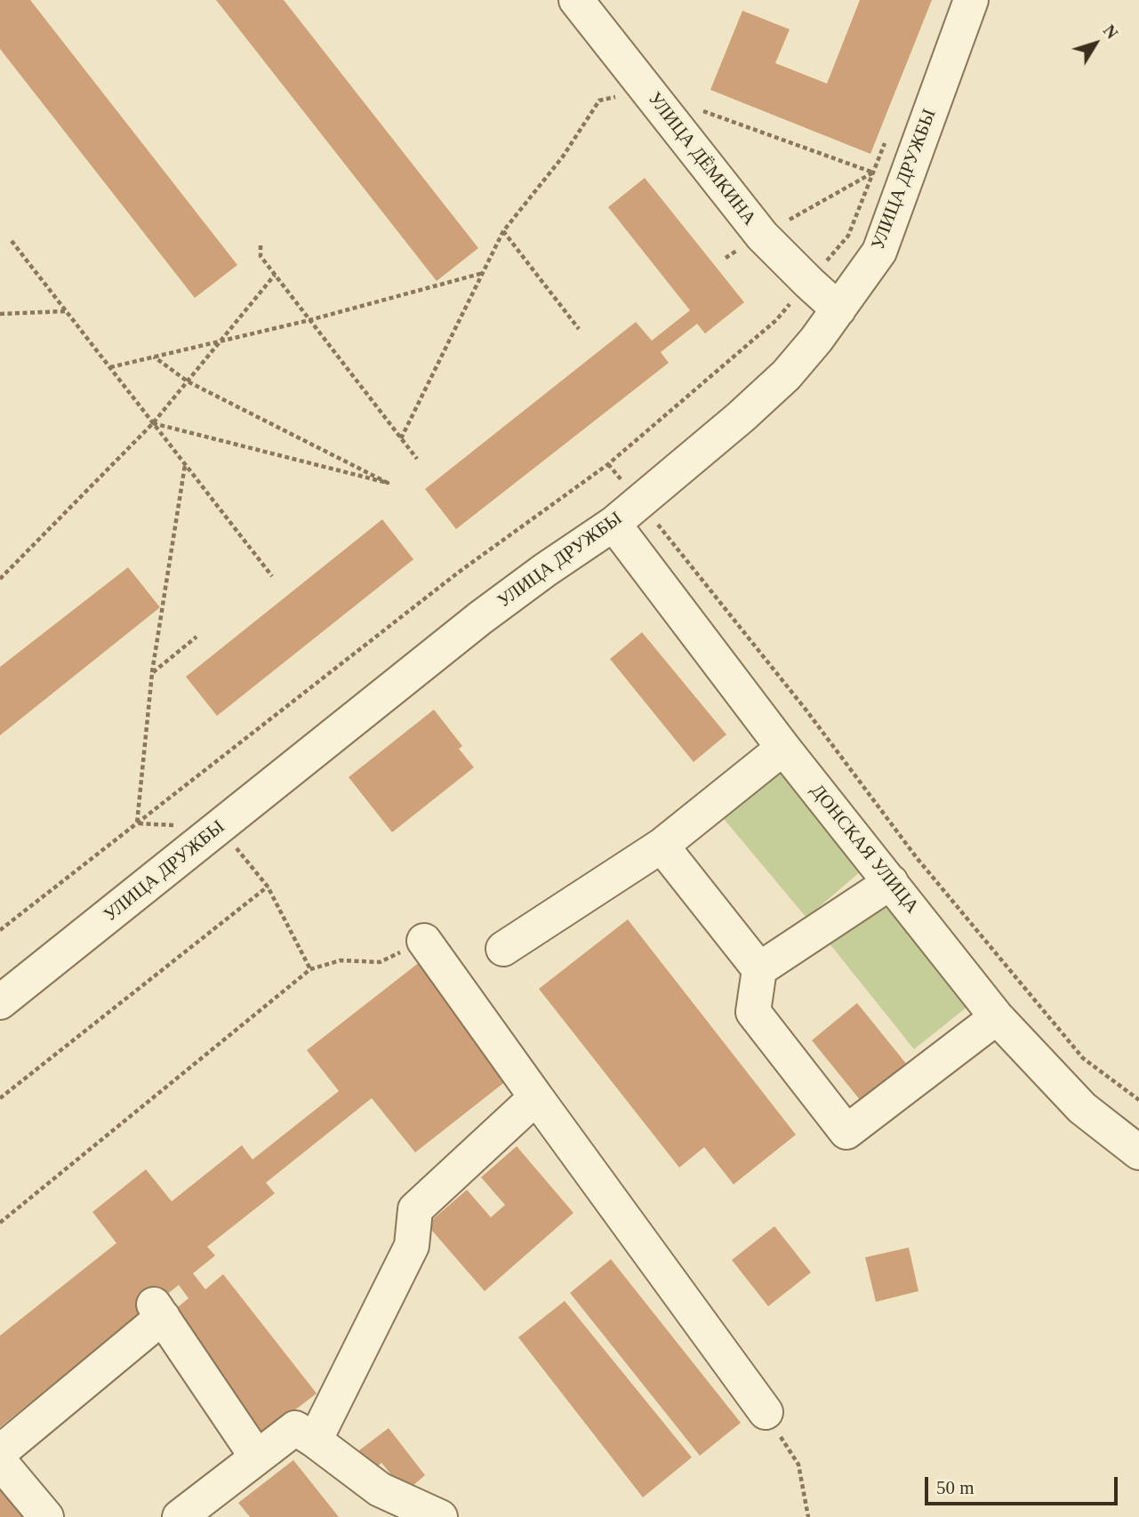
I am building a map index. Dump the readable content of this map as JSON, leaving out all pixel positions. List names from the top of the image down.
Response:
{
  "streets": {
    "street": ["УЛИЦА ДЁМКИНА", "УЛИЦА ДРУЖБЫ", "ДОНСКАЯ УЛИЦА"]
  },
  "crossings": [
    ["УЛИЦА ДЁМКИНА", "УЛИЦА ДРУЖБЫ"],
    ["УЛИЦА ДРУЖБЫ", "ДОНСКАЯ УЛИЦА"]
  ],
  "scale_bar": "50 m",
  "north": "top right"
}
